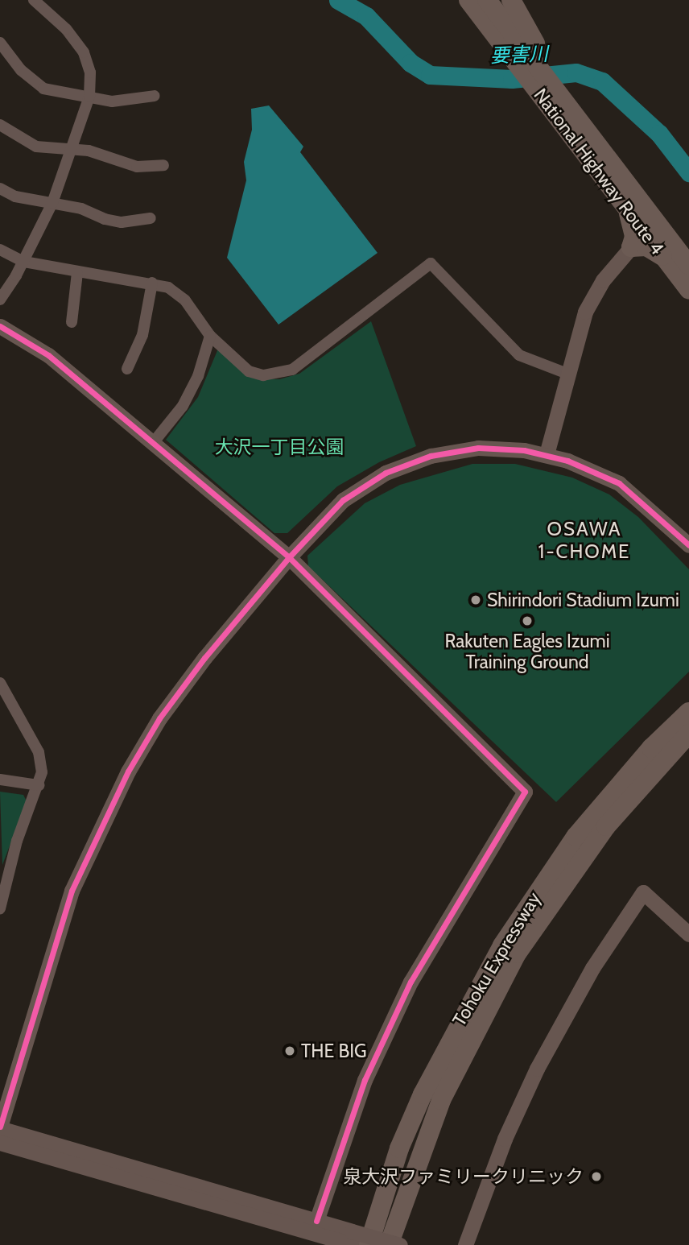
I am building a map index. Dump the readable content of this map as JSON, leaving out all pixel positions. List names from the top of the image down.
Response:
{
  "streets": {
    "highway": ["National Highway Route 4", "Tohoku Expressway"]
  },
  "districts": ["OSAWA 1-CHOME"],
  "water": ["要害川"],
  "parks": ["大沢一丁目公園"],
  "places": [
    "Shirindori Stadium Izumi",
    "Rakuten Eagles Izumi Training Ground",
    "THE BIG",
    "泉大沢ファミリークリニック"
  ]
}
